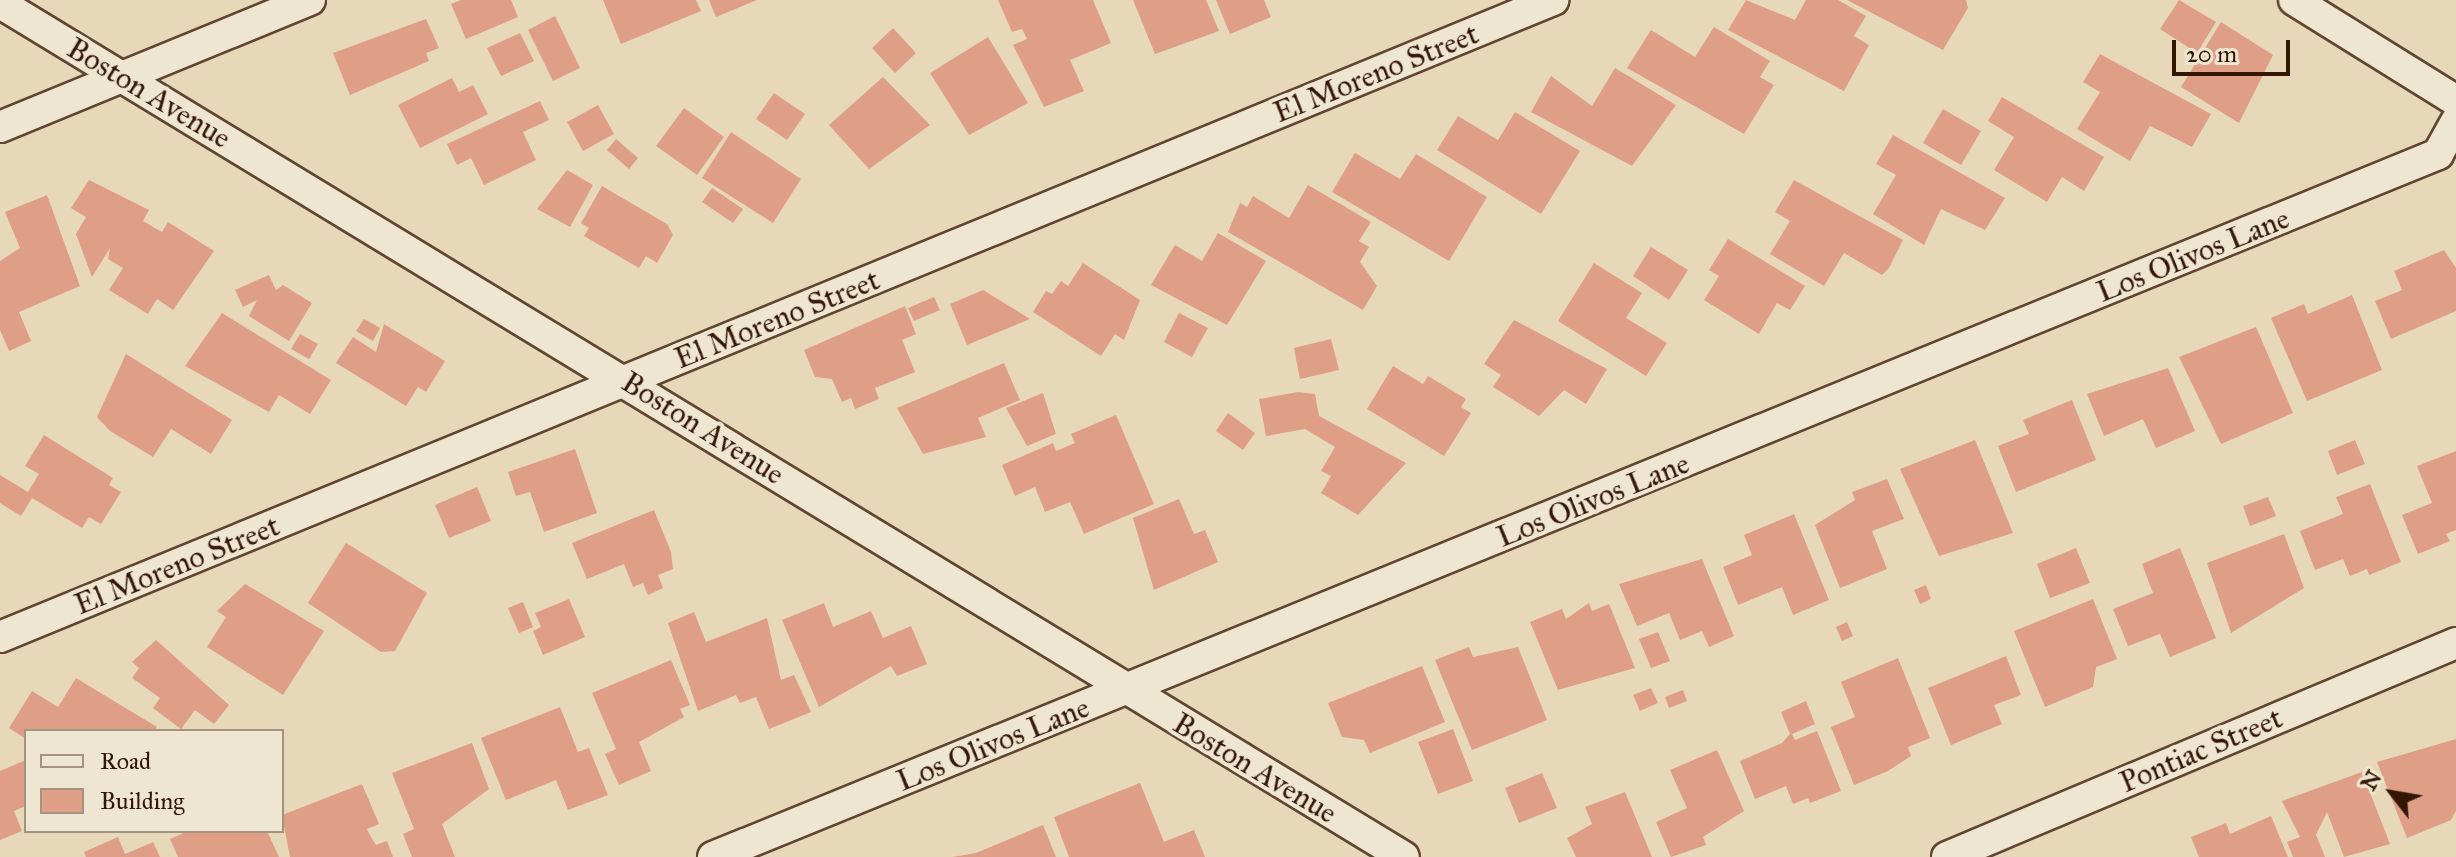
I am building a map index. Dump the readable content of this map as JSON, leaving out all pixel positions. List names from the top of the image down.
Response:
{
  "streets": {
    "street": [
      "El Moreno Street",
      "Boston Avenue",
      "Los Olivos Lane",
      "Pontiac Street"
    ]
  },
  "crossings": [
    ["El Moreno Street", "Boston Avenue"],
    ["Boston Avenue", "Los Olivos Lane"]
  ],
  "legend": ["Road", "Building"],
  "scale_bar": "20 m",
  "north": "top left"
}
